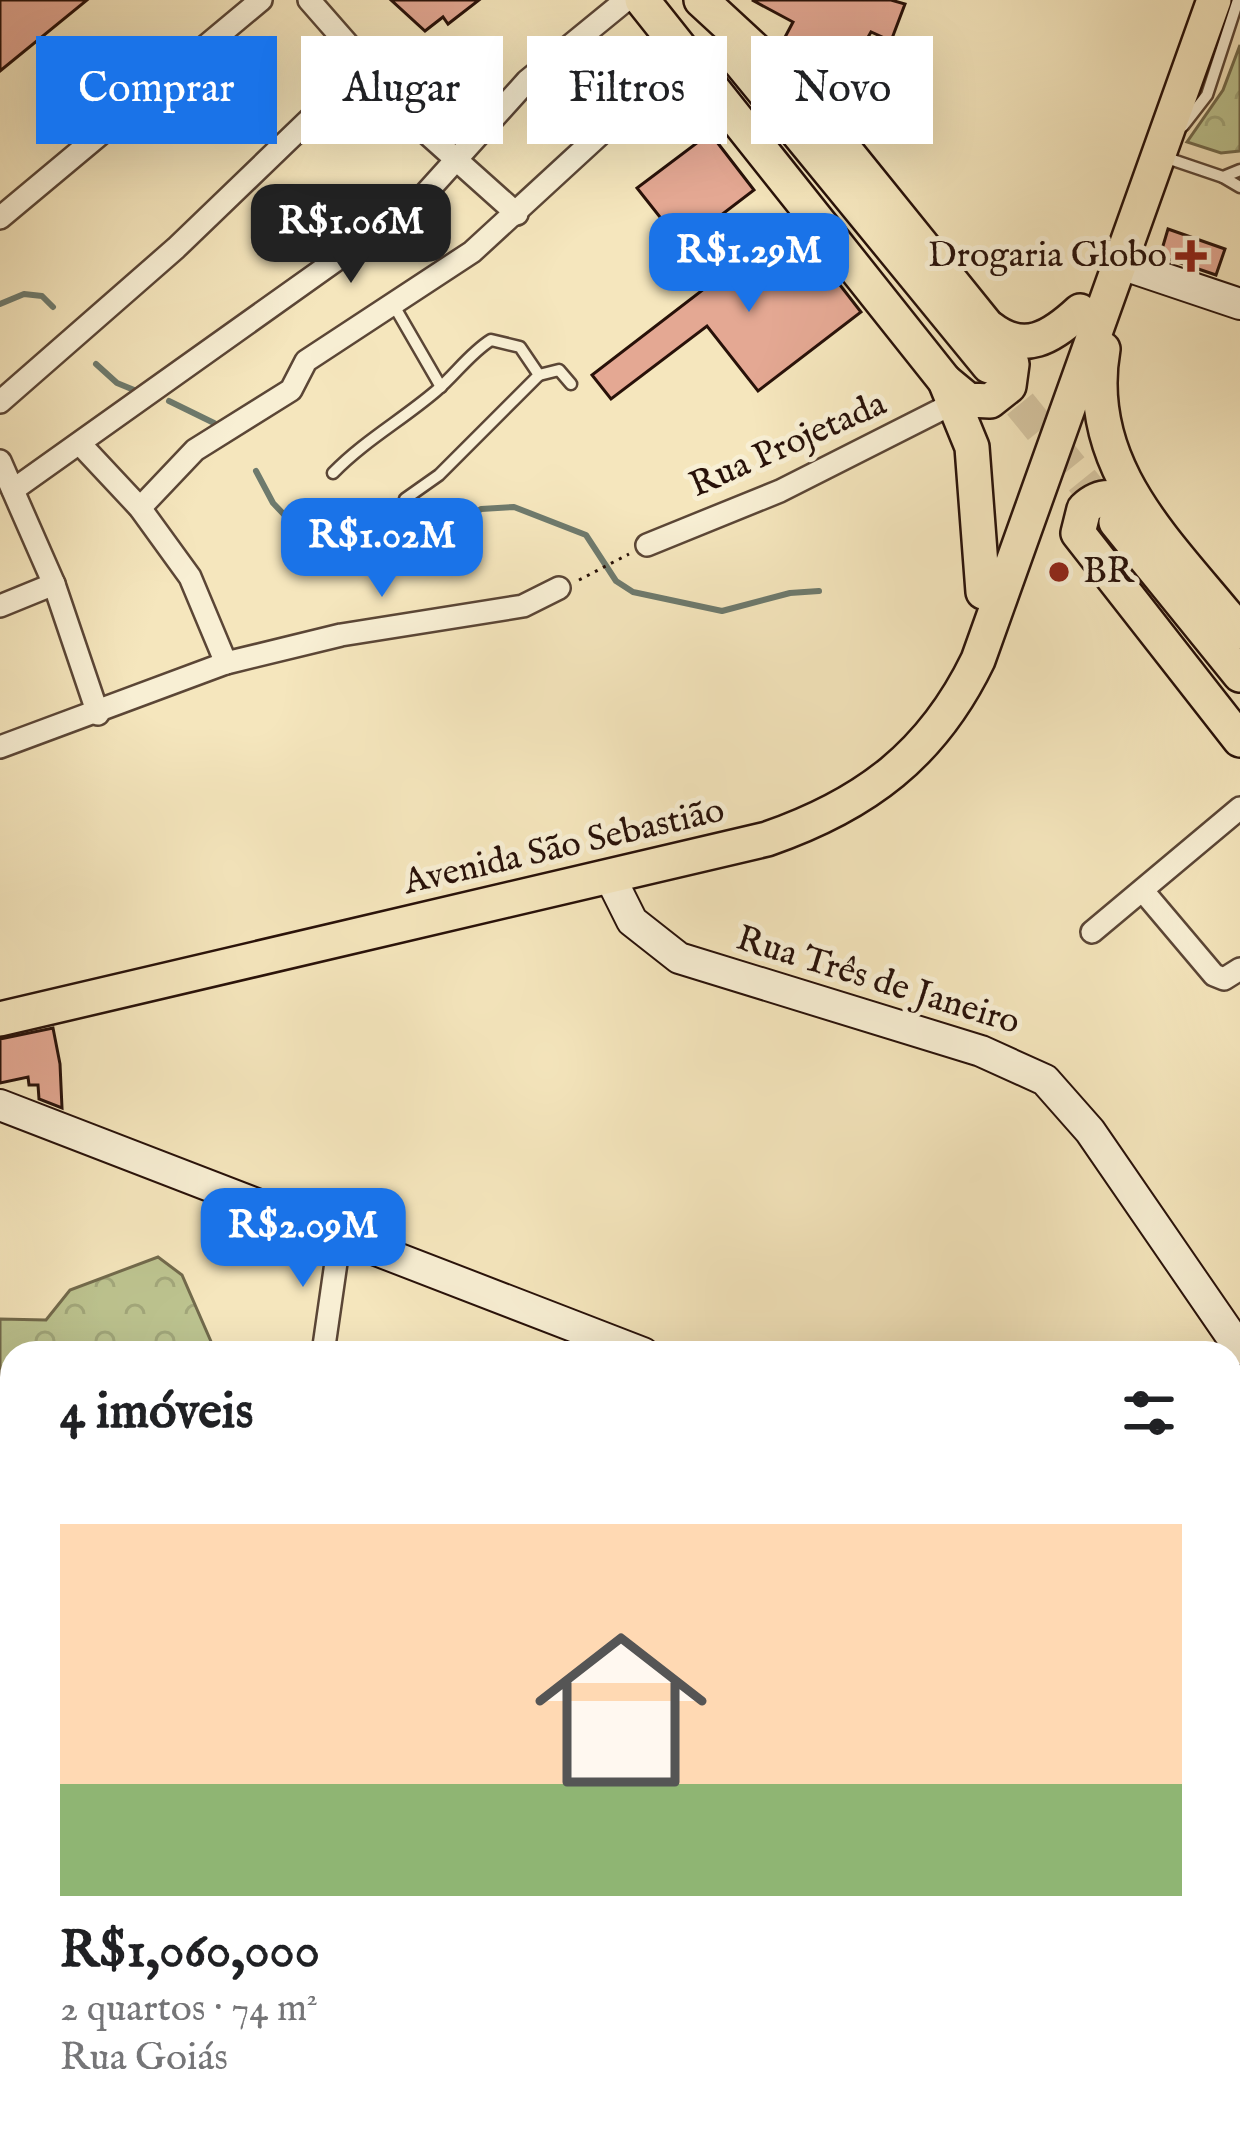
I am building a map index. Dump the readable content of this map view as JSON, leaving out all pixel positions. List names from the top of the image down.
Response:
{
  "streets": {
    "main road": ["Avenida São Sebastião"],
    "street": ["Rua Projetada", "Rua Três de Janeiro"]
  },
  "crossings": [
    ["Avenida São Sebastião", "Rua Três de Janeiro"]
  ],
  "places": {
    "health": ["Drogaria Globo"],
    "other": ["BR"]
  },
  "page": {
    "chip": [
      "Comprar",
      "Alugar",
      "Filtros",
      "Novo"
    ],
    "price": [
      "R$1.06M",
      "R$1.29M",
      "R$1.02M",
      "R$2.09M"
    ],
    "heading": "4 imóveis",
    "list": [
      {
        "name": "R$1,060,000",
        "note": "2 quartos · 74 m² · Rua Goiás"
      }
    ]
  }
}
